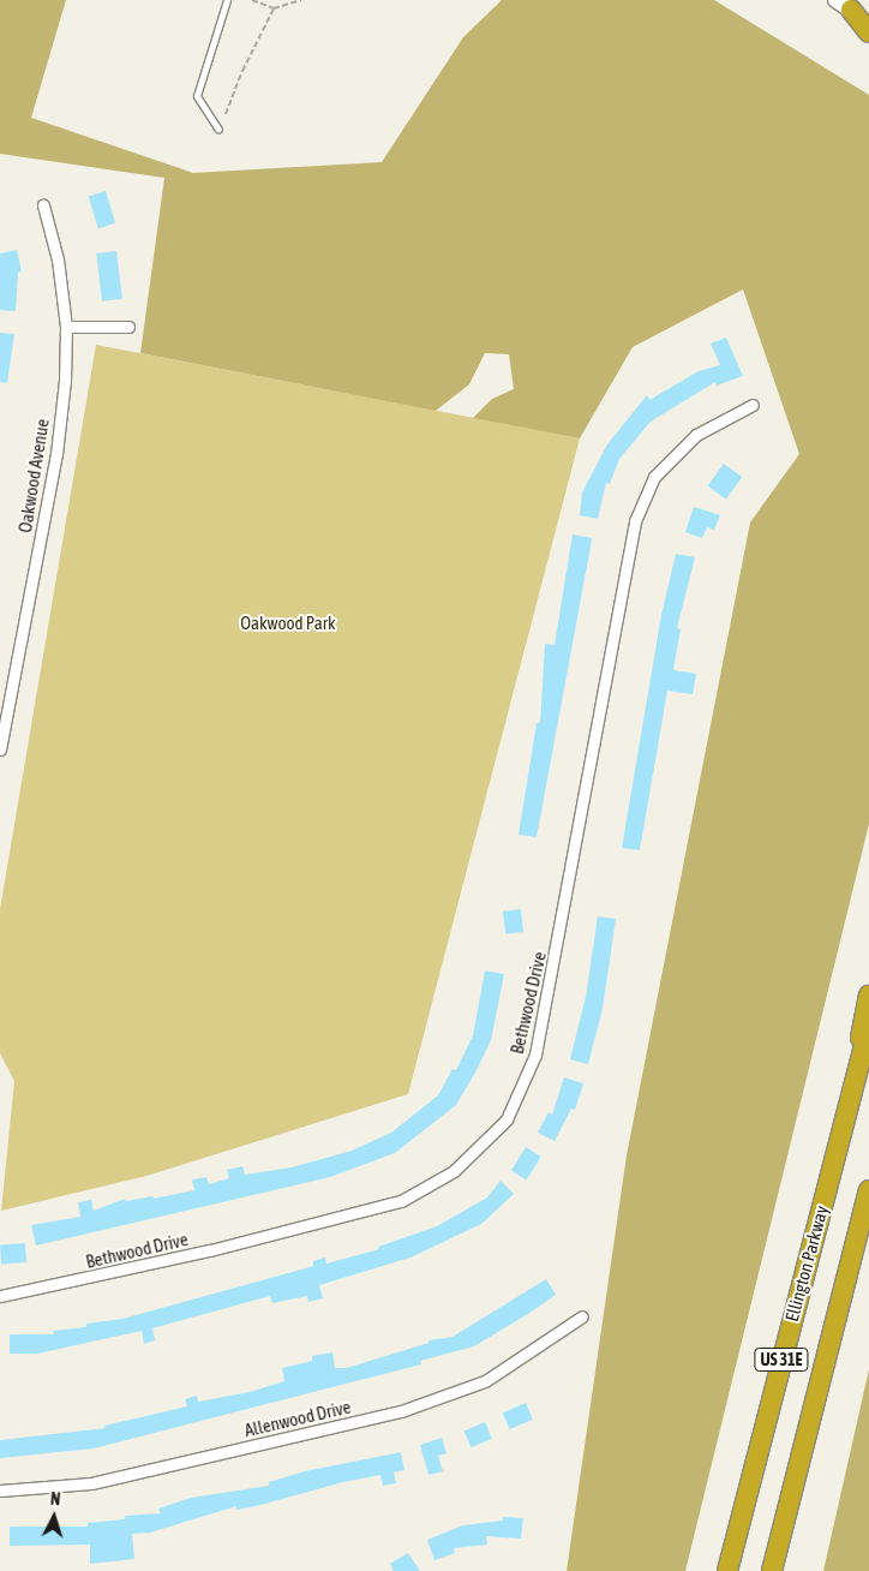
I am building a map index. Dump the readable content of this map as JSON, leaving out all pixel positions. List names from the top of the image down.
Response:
{
  "streets": {
    "highway": ["Ellington Parkway", "US 31E"],
    "street": ["Oakwood Avenue", "Bethwood Drive", "Allenwood Drive"]
  },
  "parks": ["Oakwood Park"],
  "north": "top"
}
